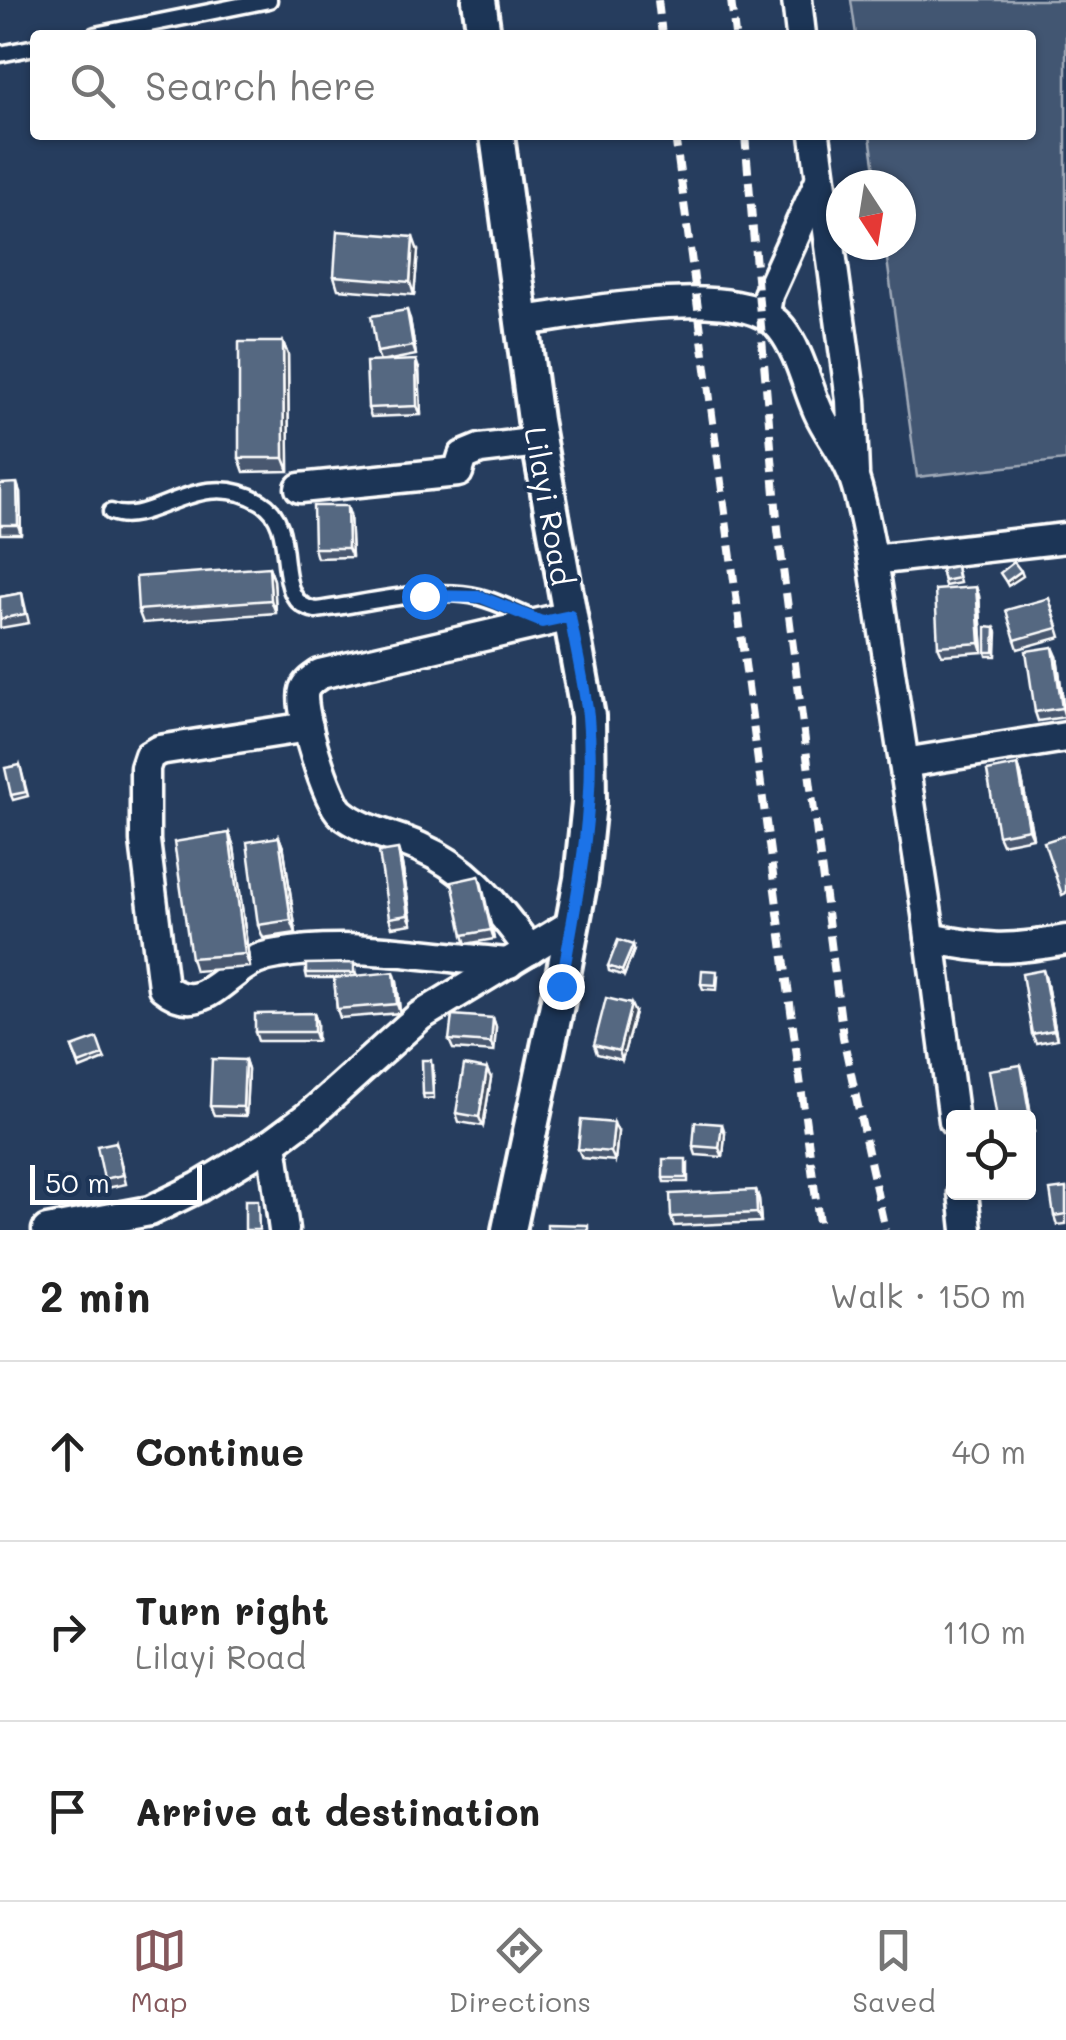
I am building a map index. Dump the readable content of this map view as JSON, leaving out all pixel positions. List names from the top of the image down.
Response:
{
  "streets": {
    "street": ["Lilayi Road"]
  },
  "scale_bar": "50 m",
  "north": "bottom",
  "page": {
    "search": "Search here",
    "scale": "50 m",
    "heading": ["2 min", "Walk · 150 m"],
    "list": [
      ["Continue", "40 m"],
      ["Turn right", "Lilayi Road", "110 m"],
      "Arrive at destination"
    ],
    "nav": ["Map", "Directions", "Saved"]
  }
}
